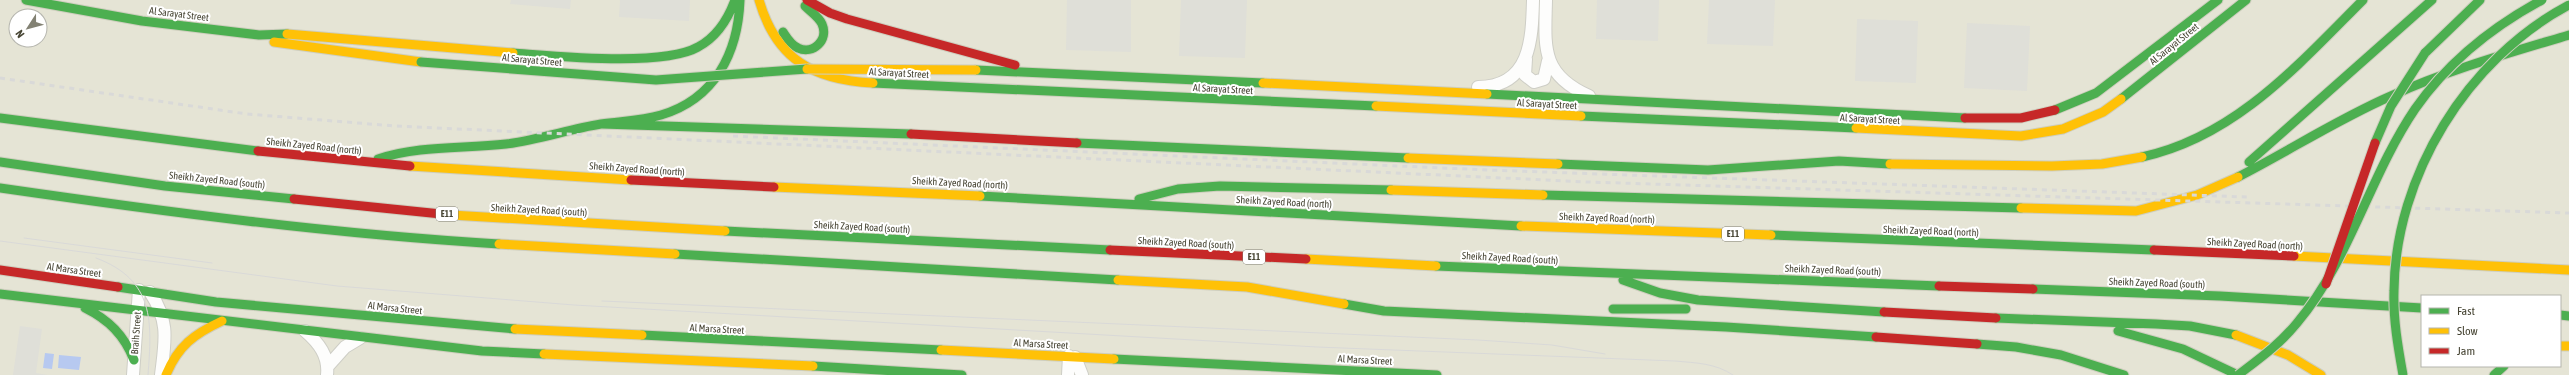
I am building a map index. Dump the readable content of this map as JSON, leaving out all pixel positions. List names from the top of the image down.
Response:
{
  "streets": {
    "main road": [
      "Al Sarayat Street",
      "Sheikh Zayed Road (north)",
      "Sheikh Zayed Road (south)",
      "E11",
      "Al Marsa Street"
    ],
    "street": ["Braih Street"]
  },
  "crossings": [
    ["Al Marsa Street", "Braih Street"]
  ],
  "legend": ["Fast", "Slow", "Jam"],
  "north": "bottom left"
}
